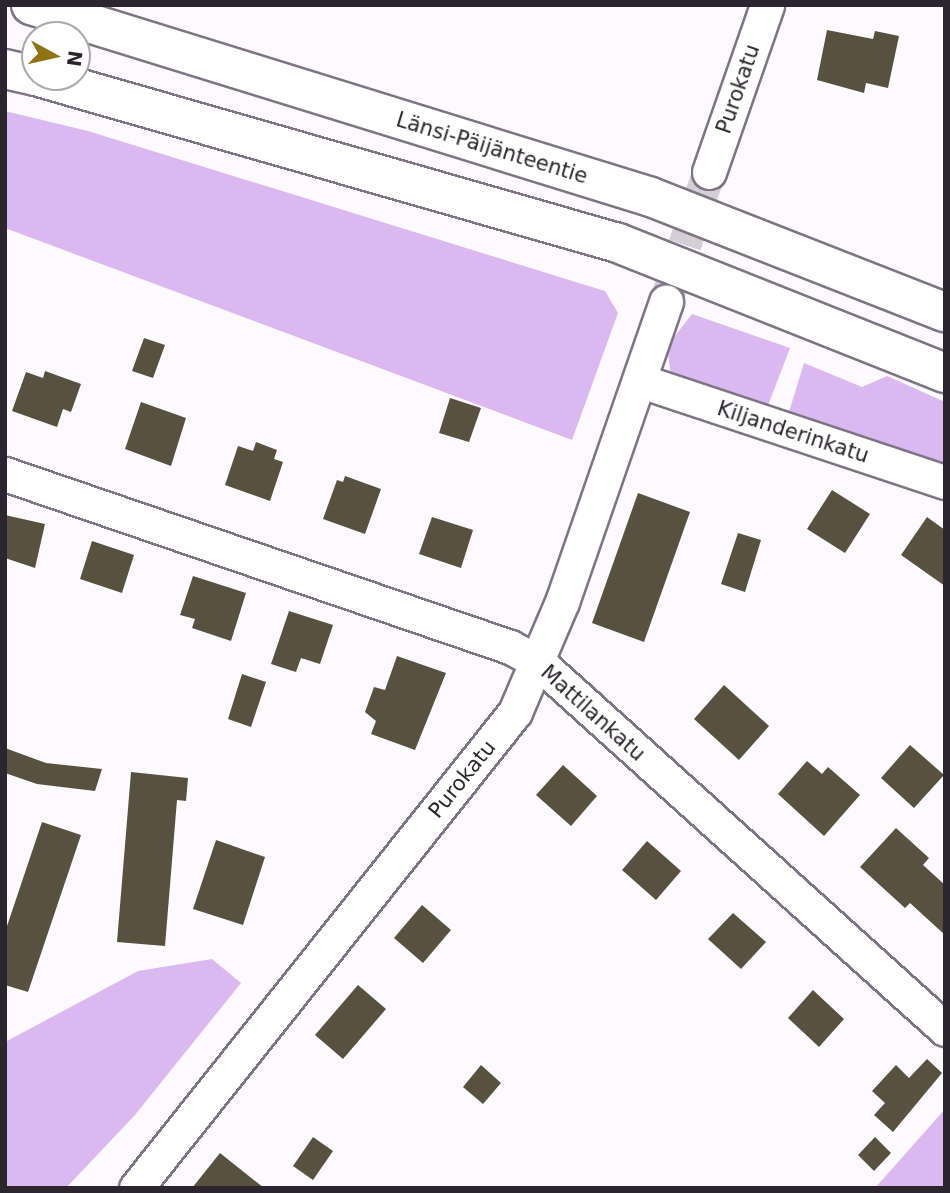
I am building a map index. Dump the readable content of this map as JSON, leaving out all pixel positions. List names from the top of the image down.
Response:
{
  "streets": {
    "main road": ["Länsi-Päijänteentie"],
    "street": ["Purokatu", "Kiljanderinkatu", "Mattilankatu"]
  },
  "crossings": [
    ["Purokatu", "Kiljanderinkatu"],
    ["Purokatu", "Mattilankatu"]
  ],
  "north": "right"
}
